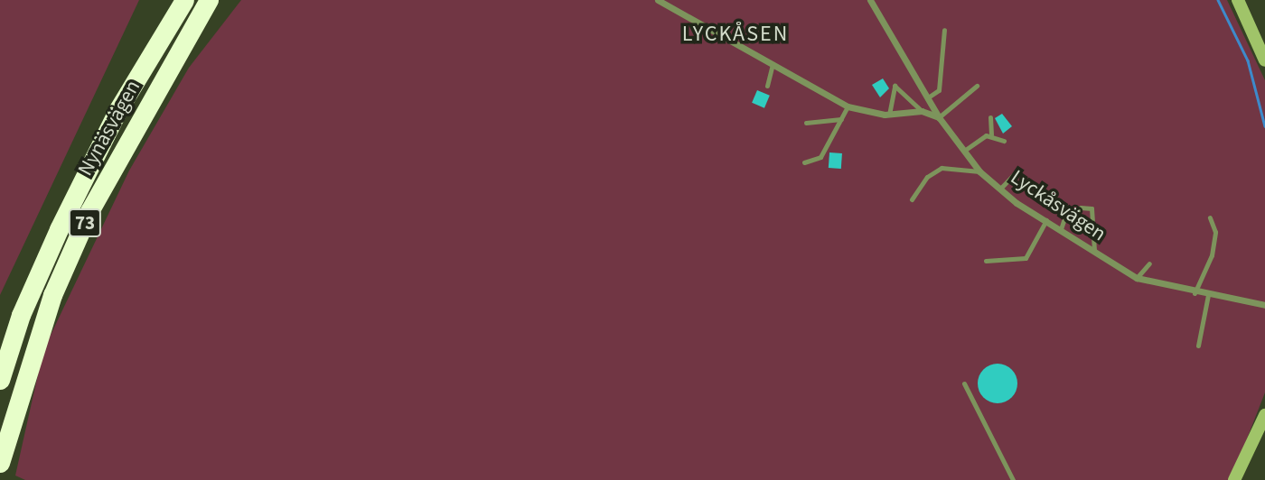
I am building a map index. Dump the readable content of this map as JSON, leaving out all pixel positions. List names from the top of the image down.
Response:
{
  "streets": {
    "highway": ["Nynäsvägen", "73"],
    "street": ["Lyckåsvägen"]
  },
  "districts": ["LYCKÅSEN"]
}
